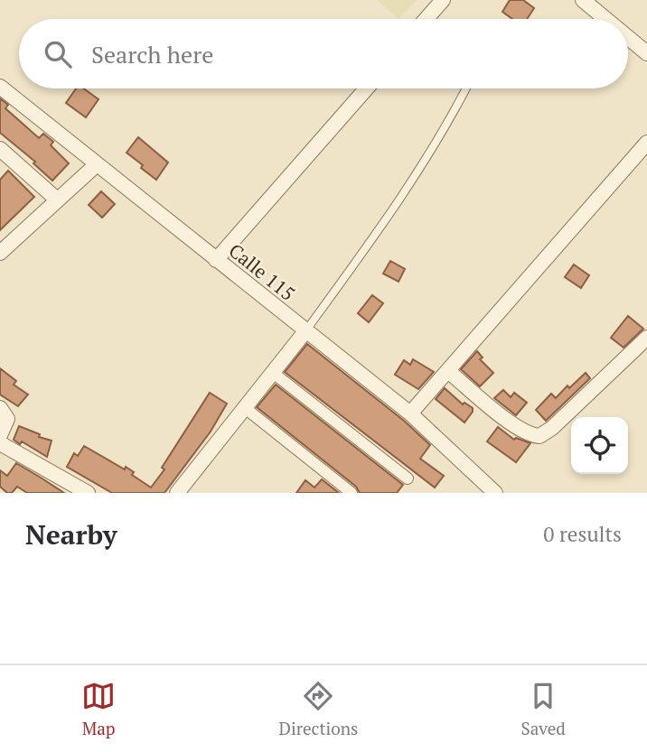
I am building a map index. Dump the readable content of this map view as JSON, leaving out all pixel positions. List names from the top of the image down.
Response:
{
  "streets": {
    "street": ["Calle 115"]
  },
  "page": {
    "search": "Search here",
    "heading": ["Nearby", "0 results"],
    "nav": ["Map", "Directions", "Saved"]
  }
}
